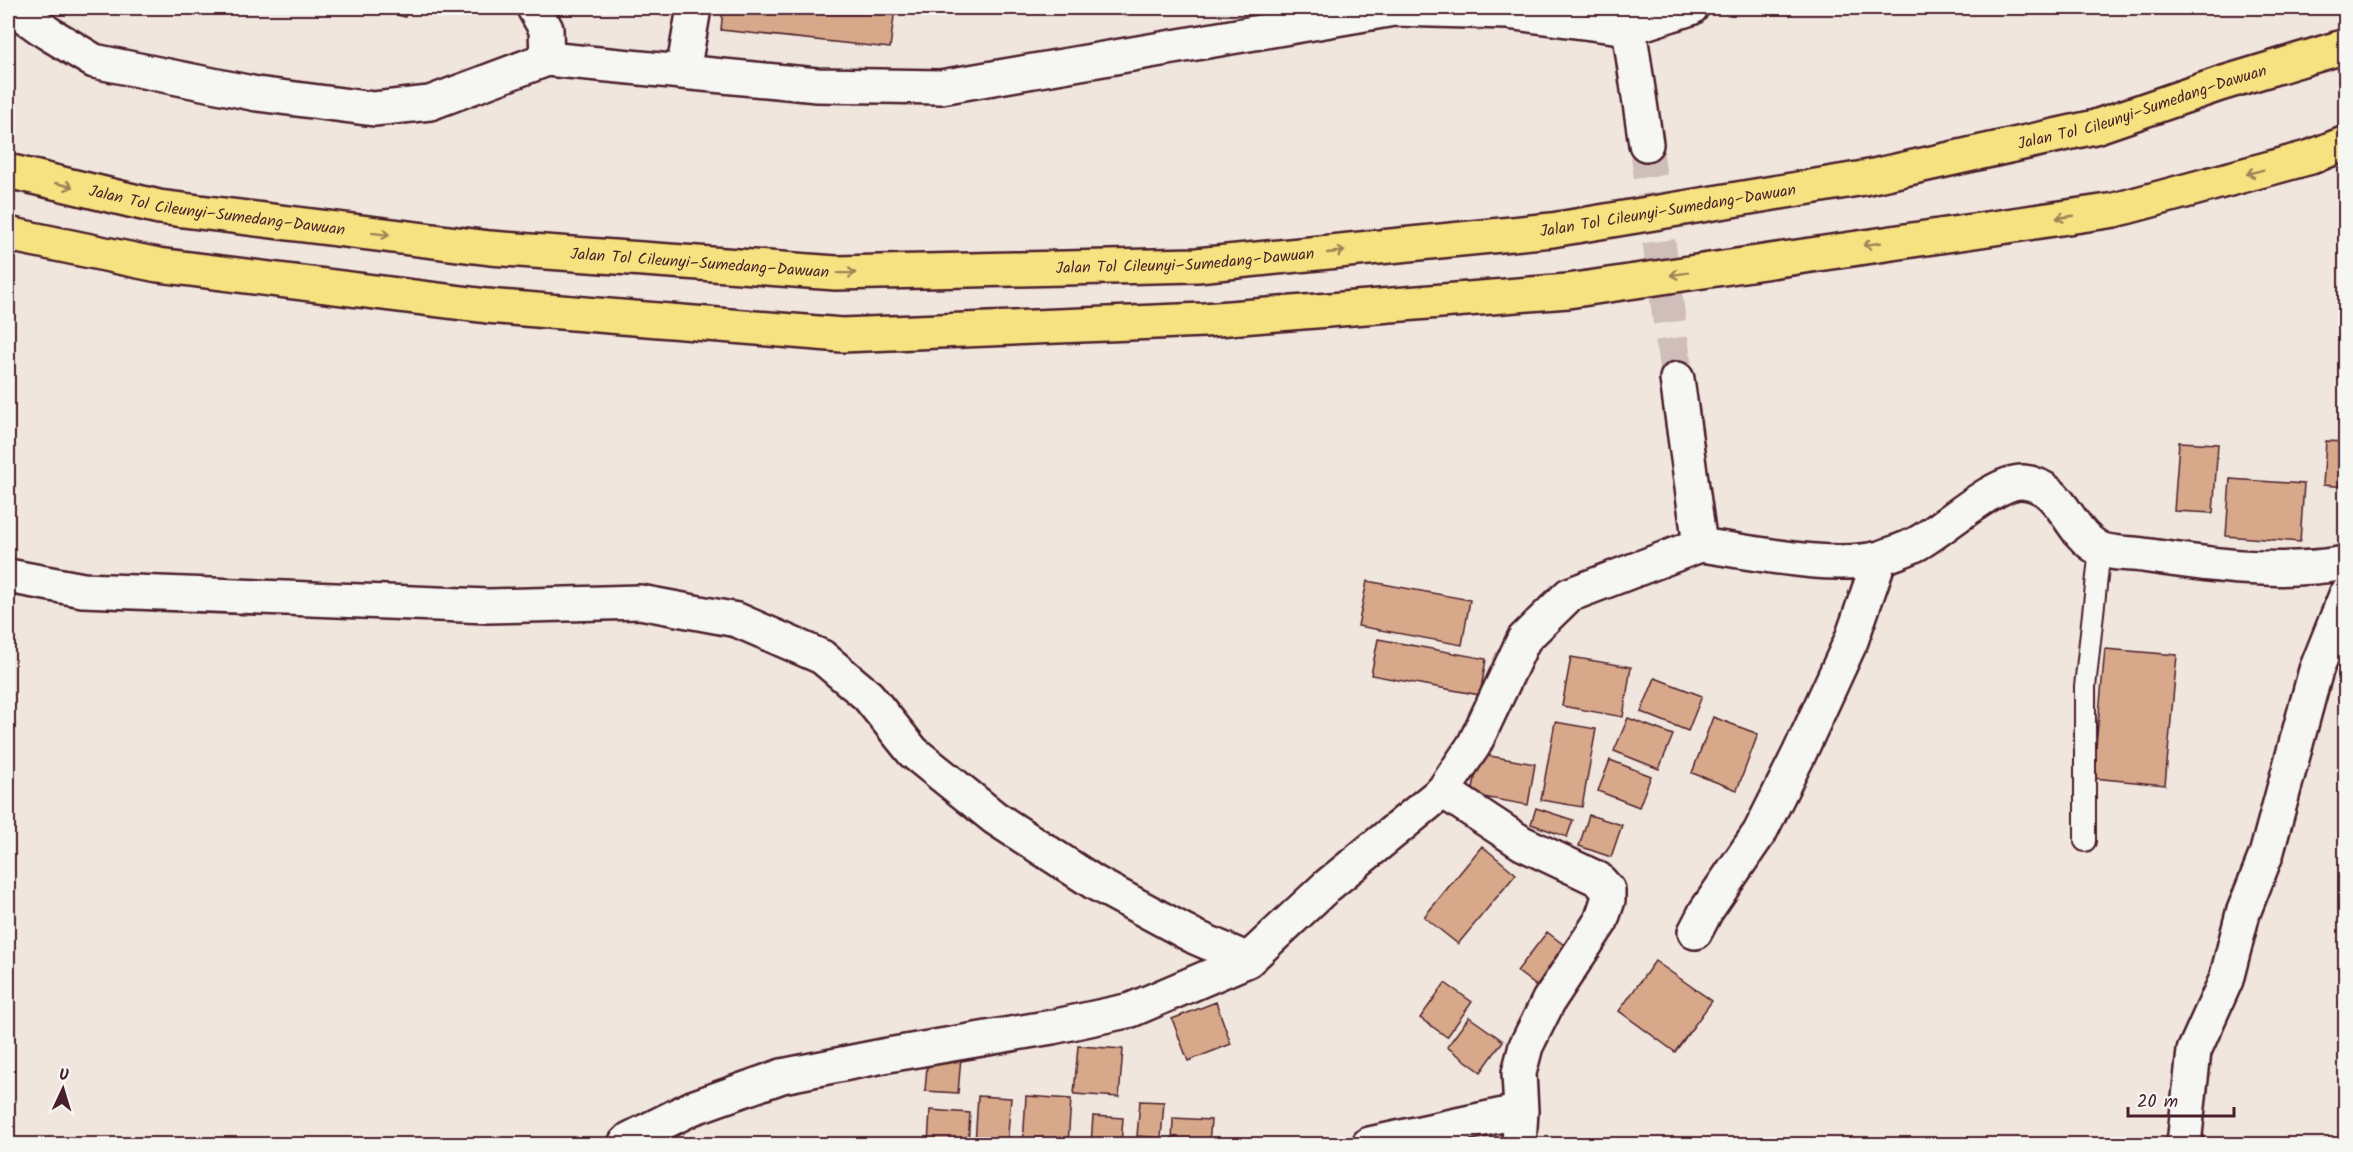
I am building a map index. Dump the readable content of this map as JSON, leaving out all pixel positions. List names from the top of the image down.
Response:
{
  "streets": {
    "highway": ["Jalan Tol Cileunyi–Sumedang–Dawuan"]
  },
  "scale_bar": "20 m",
  "north": "top"
}
